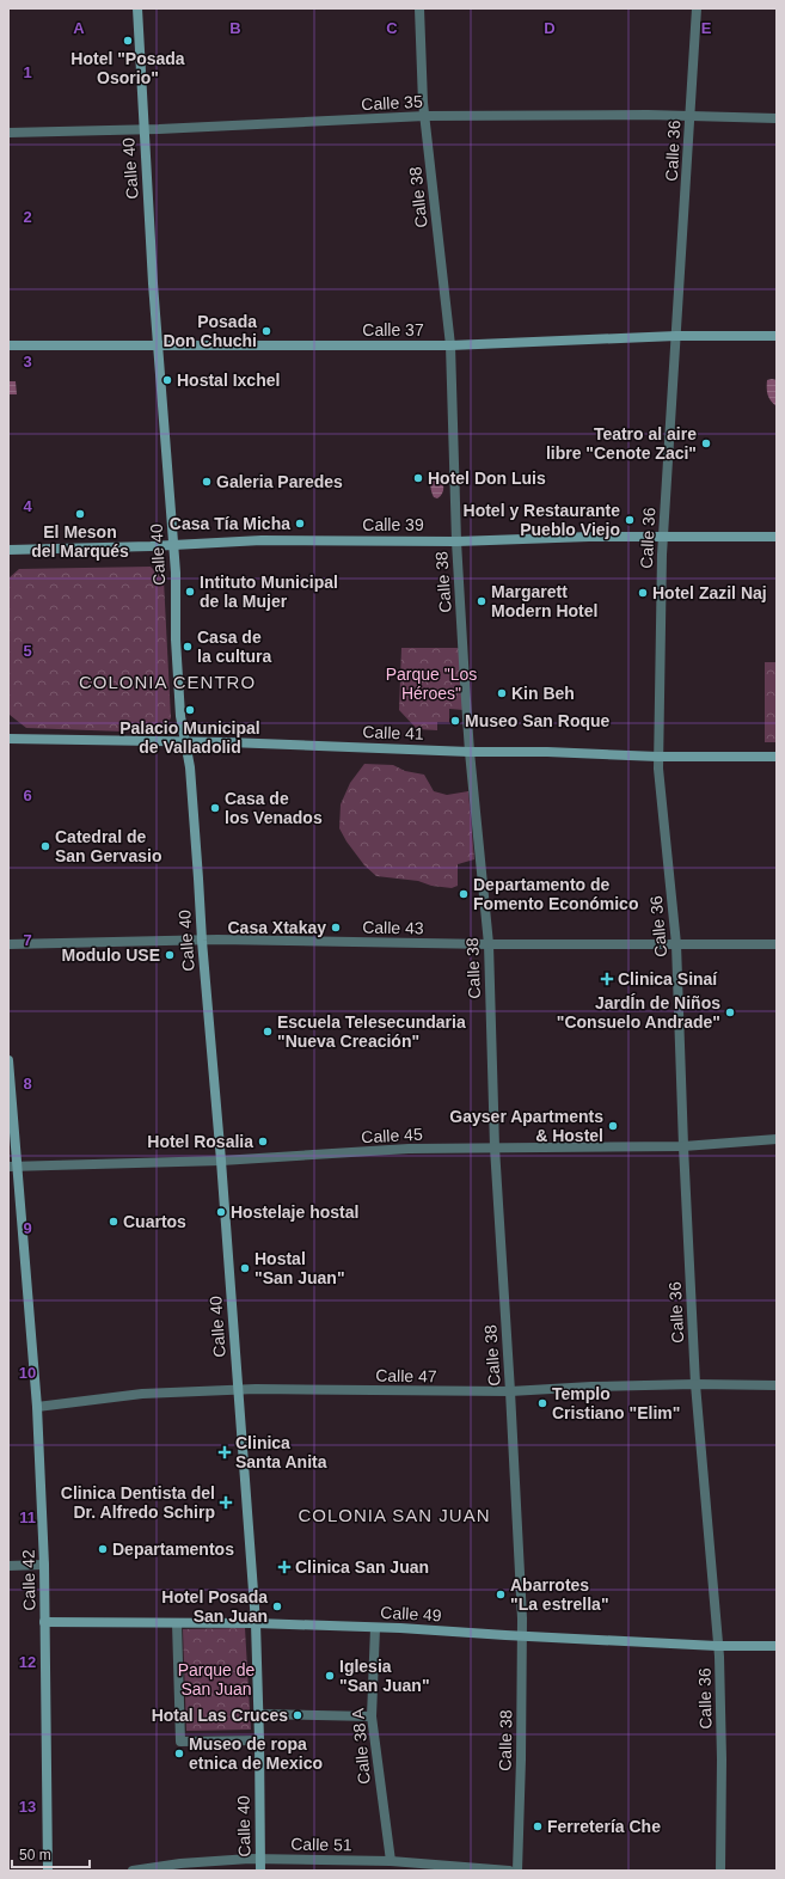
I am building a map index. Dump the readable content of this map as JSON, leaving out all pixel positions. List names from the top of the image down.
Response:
{
  "streets": {
    "main road": [
      "Calle 40",
      "Calle 37",
      "Calle 39",
      "Calle 41",
      "Calle 42",
      "Calle 49"
    ],
    "street": [
      "Calle 35",
      "Calle 36",
      "Calle 38",
      "Calle 43",
      "Calle 45",
      "Calle 47",
      "Calle 38 A",
      "Calle 51"
    ]
  },
  "crossings": [
    ["Calle 35", "Calle 36"],
    ["Calle 35", "Calle 40"],
    ["Calle 35", "Calle 38"],
    ["Calle 36", "Calle 37"],
    ["Calle 36", "Calle 39"],
    ["Calle 36", "Calle 41"],
    ["Calle 36", "Calle 43"],
    ["Calle 36", "Calle 45"],
    ["Calle 36", "Calle 47"],
    ["Calle 36", "Calle 49"],
    ["Calle 40", "Calle 37"],
    ["Calle 40", "Calle 39"],
    ["Calle 40", "Calle 41"],
    ["Calle 40", "Calle 43"],
    ["Calle 40", "Calle 45"],
    ["Calle 40", "Calle 47"],
    ["Calle 40", "Calle 49"],
    ["Calle 40", "Calle 51"],
    ["Calle 38", "Calle 37"],
    ["Calle 38", "Calle 39"],
    ["Calle 38", "Calle 41"],
    ["Calle 38", "Calle 43"],
    ["Calle 38", "Calle 45"],
    ["Calle 38", "Calle 47"],
    ["Calle 38", "Calle 49"],
    ["Calle 45", "Calle 42"],
    ["Calle 47", "Calle 42"],
    ["Calle 42", "Calle 49"],
    ["Calle 49", "Calle 38 A"],
    ["Calle 38 A", "Calle 51"]
  ],
  "districts": ["COLONIA CENTRO", "COLONIA SAN JUAN"],
  "parks": ["Parque \"Los Héroes\"", "Parque de San Juan"],
  "places": {
    "other": [
      "Hotel \"Posada Osorio\"",
      "Posada Don Chuchi",
      "Hostal Ixchel",
      "Teatro al aire libre \"Cenote Zaci\"",
      "Hotel Don Luis",
      "Galeria Paredes",
      "El Meson del Marqués",
      "Hotel y Restaurante Pueblo Viejo",
      "Casa Tía Micha",
      "Intituto Municipal de la Mujer",
      "Hotel Zazil Naj",
      "Margarett Modern Hotel",
      "Casa de la cultura",
      "Kin Beh",
      "Palacio Municipal de Valladolid",
      "Museo San Roque",
      "Casa de los Venados",
      "Catedral de San Gervasio",
      "Departamento de Fomento Económico",
      "Casa Xtakay",
      "Modulo USE",
      "JardÍn de Niños \"Consuelo Andrade\"",
      "Escuela Telesecundaria \"Nueva Creación\"",
      "Gayser Apartments & Hostel",
      "Hotel Rosalia",
      "Hostelaje hostal",
      "Cuartos",
      "Hostal \"San Juan\"",
      "Templo Cristiano \"Elim\"",
      "Departamentos",
      "Abarrotes \"La estrella\"",
      "Hotel Posada San Juan",
      "Iglesia \"San Juan\"",
      "Hotal Las Cruces",
      "Museo de ropa etnica de Mexico",
      "Ferretería Che"
    ],
    "health": [
      "Clinica Sinaí",
      "Clinica Santa Anita",
      "Clinica Dentista del Dr. Alfredo Schirp",
      "Clinica San Juan"
    ]
  },
  "scale_bar": "50 m",
  "grid": {
    "columns": [
      "A",
      "B",
      "C",
      "D",
      "E"
    ],
    "rows": [
      "1",
      "2",
      "3",
      "4",
      "5",
      "6",
      "7",
      "8",
      "9",
      "10",
      "11",
      "12",
      "13"
    ]
  }
}
